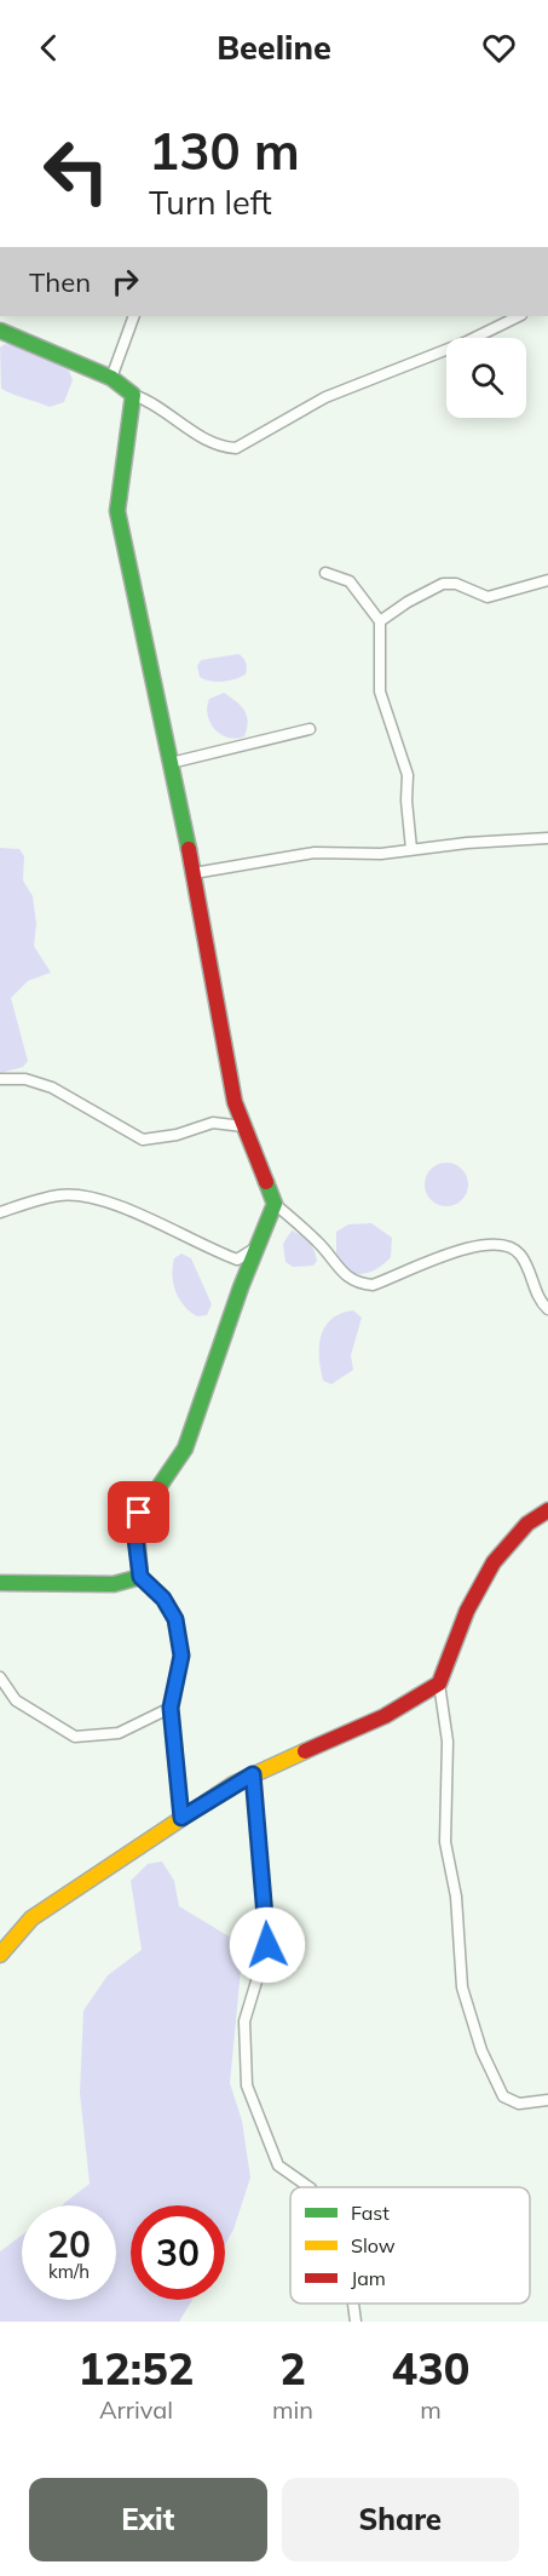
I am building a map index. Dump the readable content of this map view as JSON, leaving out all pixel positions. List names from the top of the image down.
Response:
{
  "legend": ["Fast", "Slow", "Jam"],
  "page": {
    "header": "Beeline",
    "turn": ["130 m", "Turn left"],
    "then": "Then",
    "speed": "20 km/h",
    "limit": "30",
    "eta": [
      "12:52",
      "Arrival",
      "2",
      "min",
      "430",
      "m"
    ],
    "buttons": ["Exit", "Share"]
  }
}
